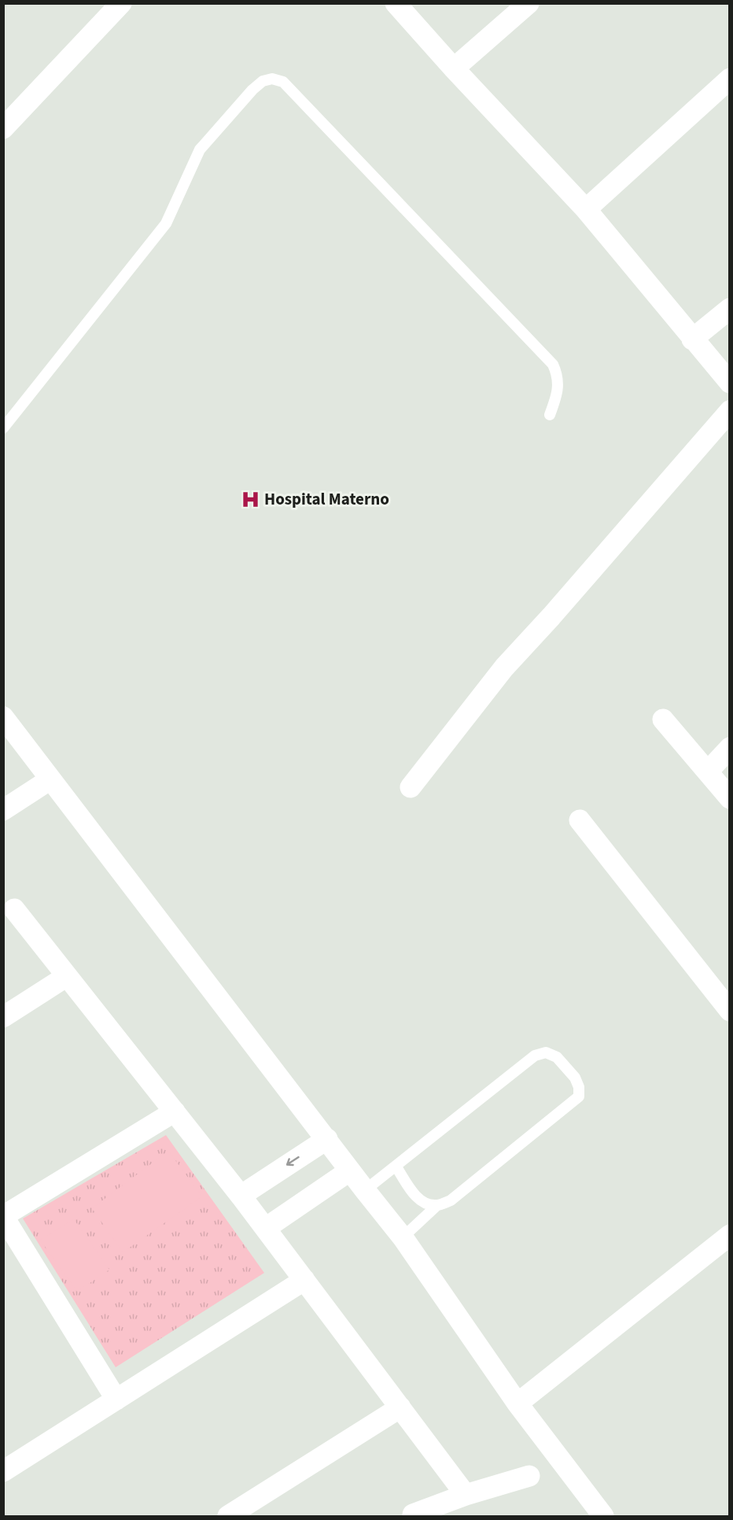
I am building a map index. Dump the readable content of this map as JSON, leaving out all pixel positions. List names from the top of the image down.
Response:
{
  "places": {
    "hospital": ["Hospital Materno"]
  }
}
